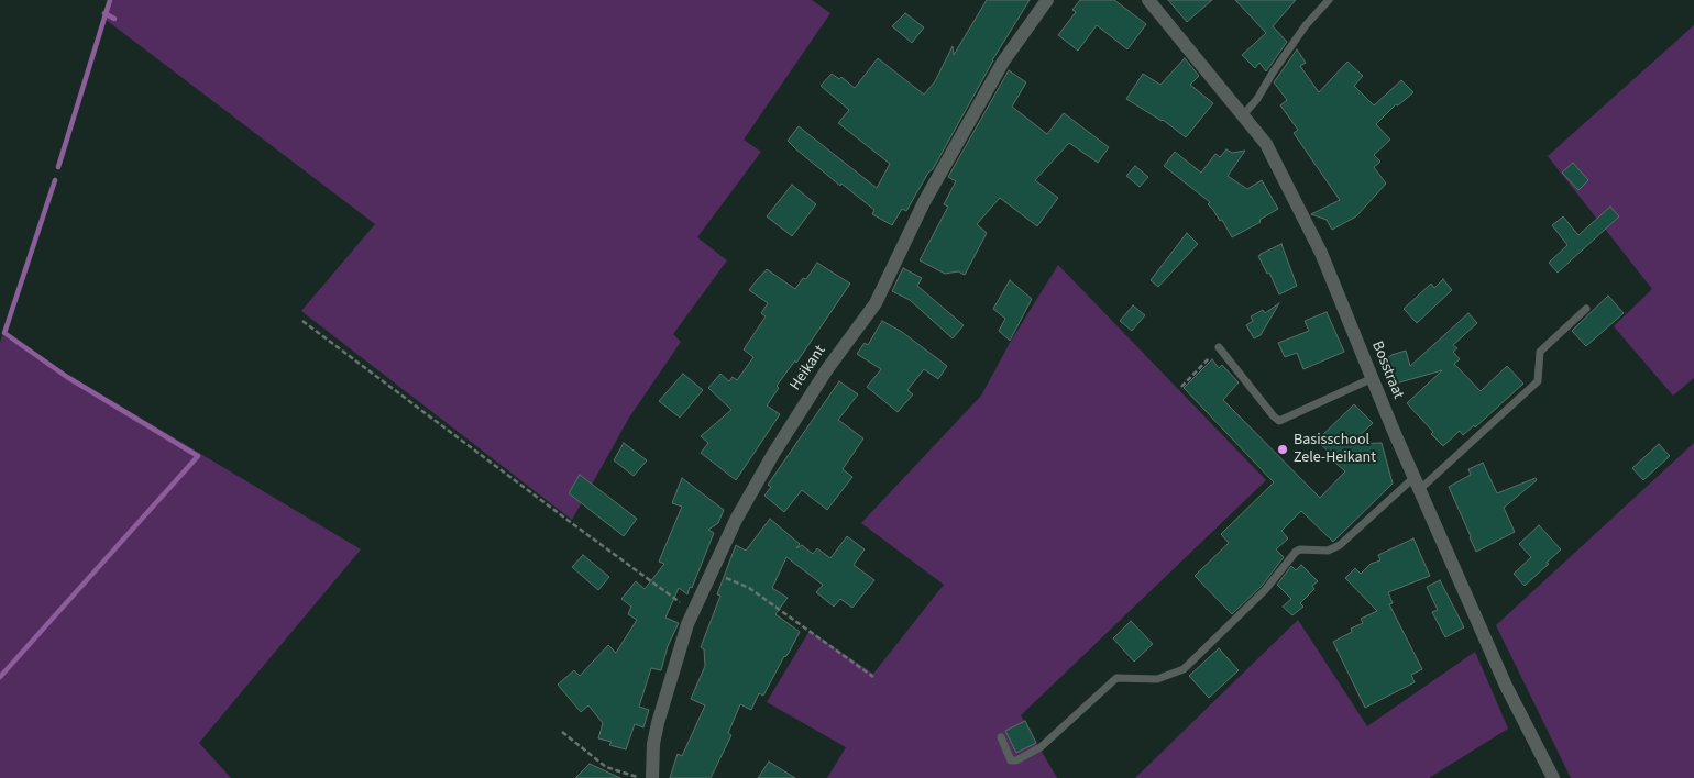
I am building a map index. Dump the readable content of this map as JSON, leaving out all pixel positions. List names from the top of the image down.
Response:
{
  "streets": {
    "street": ["Heikant", "Bosstraat"]
  },
  "places": ["Basisschool Zele-Heikant"]
}
